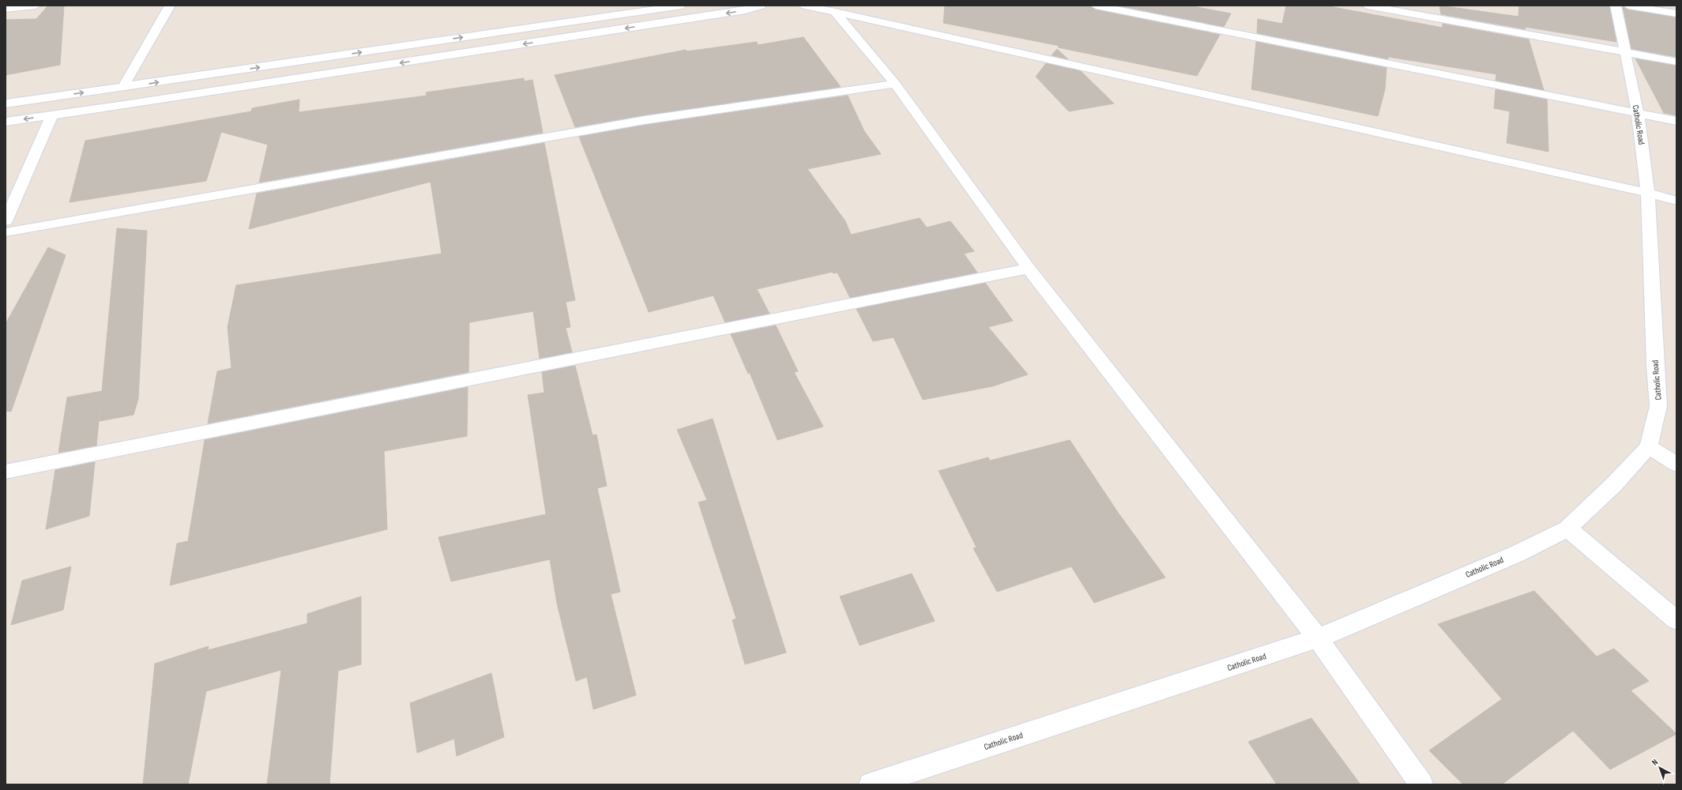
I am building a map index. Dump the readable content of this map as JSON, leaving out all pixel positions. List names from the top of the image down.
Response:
{
  "streets": {
    "street": ["Catholic Road"]
  },
  "north": "top left"
}
